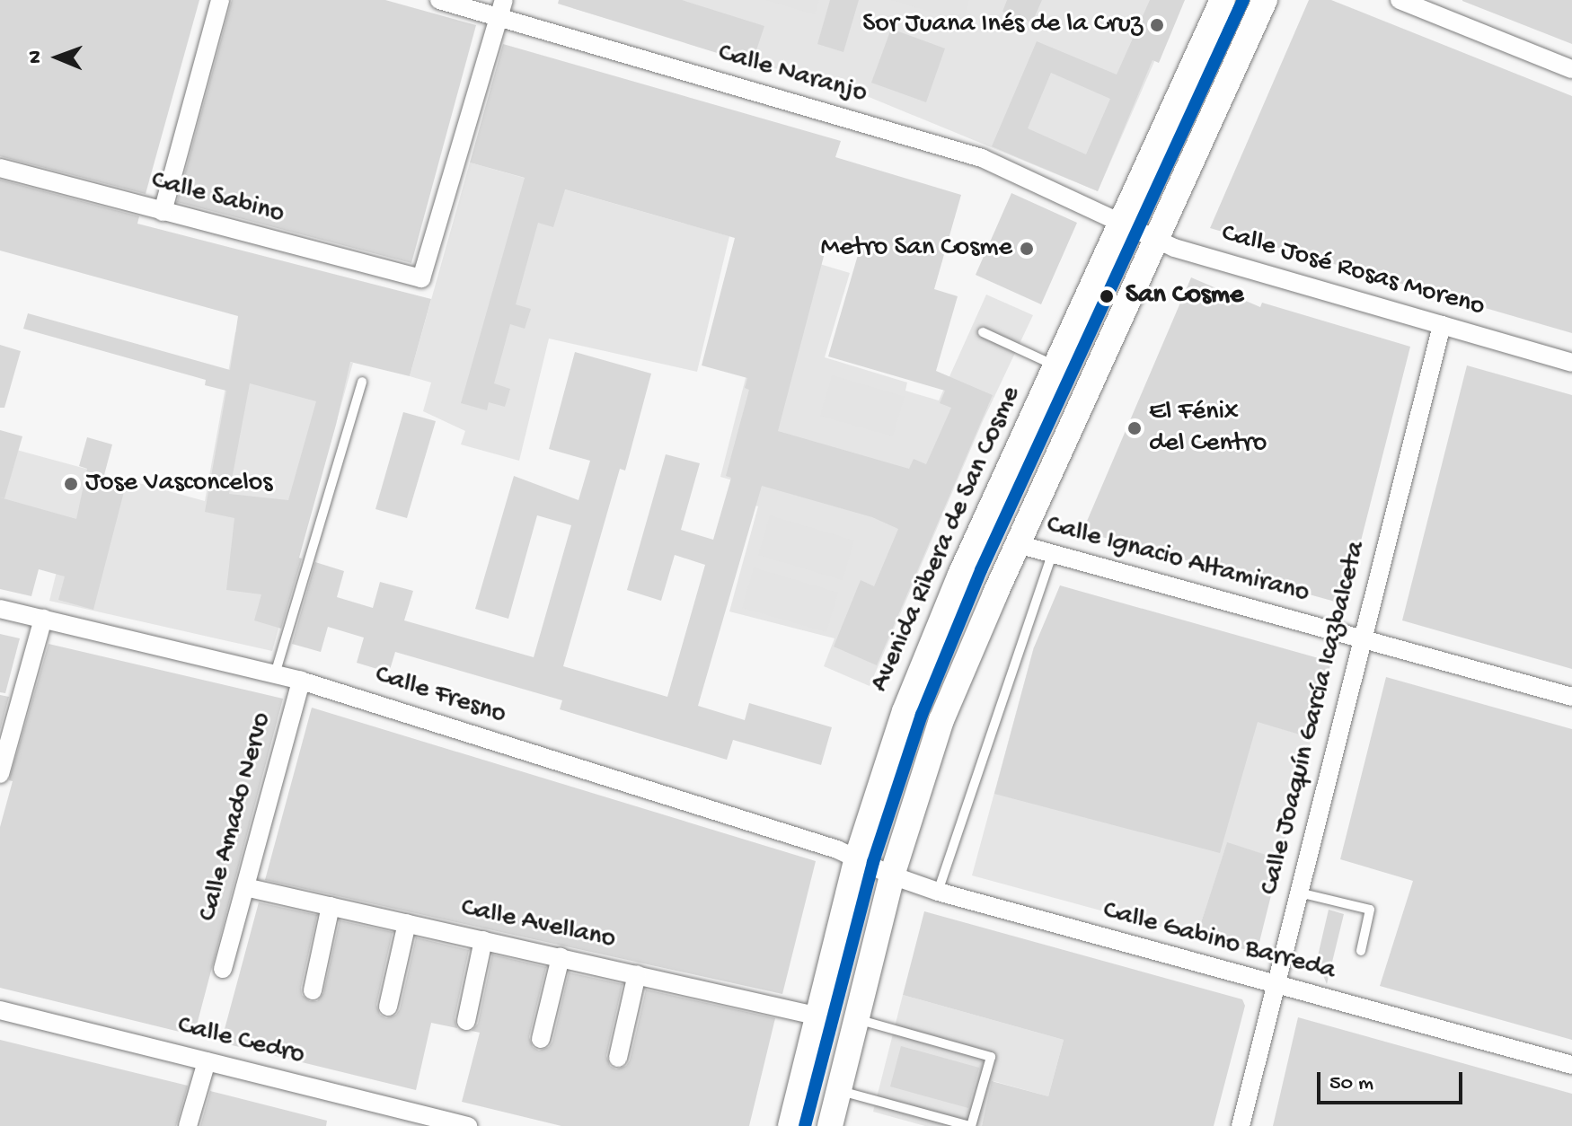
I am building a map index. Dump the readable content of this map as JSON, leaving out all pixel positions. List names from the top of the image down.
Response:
{
  "streets": {
    "main road": ["Avenida Ribera de San Cosme"],
    "street": [
      "Calle Naranjo",
      "Calle Sabino",
      "Calle José Rosas Moreno",
      "Calle Ignacio Altamirano",
      "Calle Fresno",
      "Calle Joaquín García Icazbalceta",
      "Calle Amado Nervo",
      "Calle Avellano",
      "Calle Gabino Barreda",
      "Calle Cedro"
    ]
  },
  "crossings": [
    ["Calle Naranjo", "Calle Sabino"],
    ["Calle Naranjo", "Calle José Rosas Moreno"],
    ["Calle Naranjo", "Avenida Ribera de San Cosme"],
    ["Calle José Rosas Moreno", "Avenida Ribera de San Cosme"],
    ["Calle José Rosas Moreno", "Calle Joaquín García Icazbalceta"],
    ["Avenida Ribera de San Cosme", "Calle Fresno"],
    ["Avenida Ribera de San Cosme", "Calle Avellano"],
    ["Avenida Ribera de San Cosme", "Calle Gabino Barreda"],
    ["Calle Ignacio Altamirano", "Calle Joaquín García Icazbalceta"],
    ["Calle Fresno", "Calle Amado Nervo"],
    ["Calle Fresno", "Calle Gabino Barreda"],
    ["Calle Joaquín García Icazbalceta", "Calle Gabino Barreda"],
    ["Calle Amado Nervo", "Calle Avellano"]
  ],
  "places": [
    "Sor Juana Inés de la Cruz",
    "Metro San Cosme",
    "San Cosme",
    "El Fénix del Centro",
    "Jose Vasconcelos"
  ],
  "scale_bar": "50 m",
  "north": "left"
}
